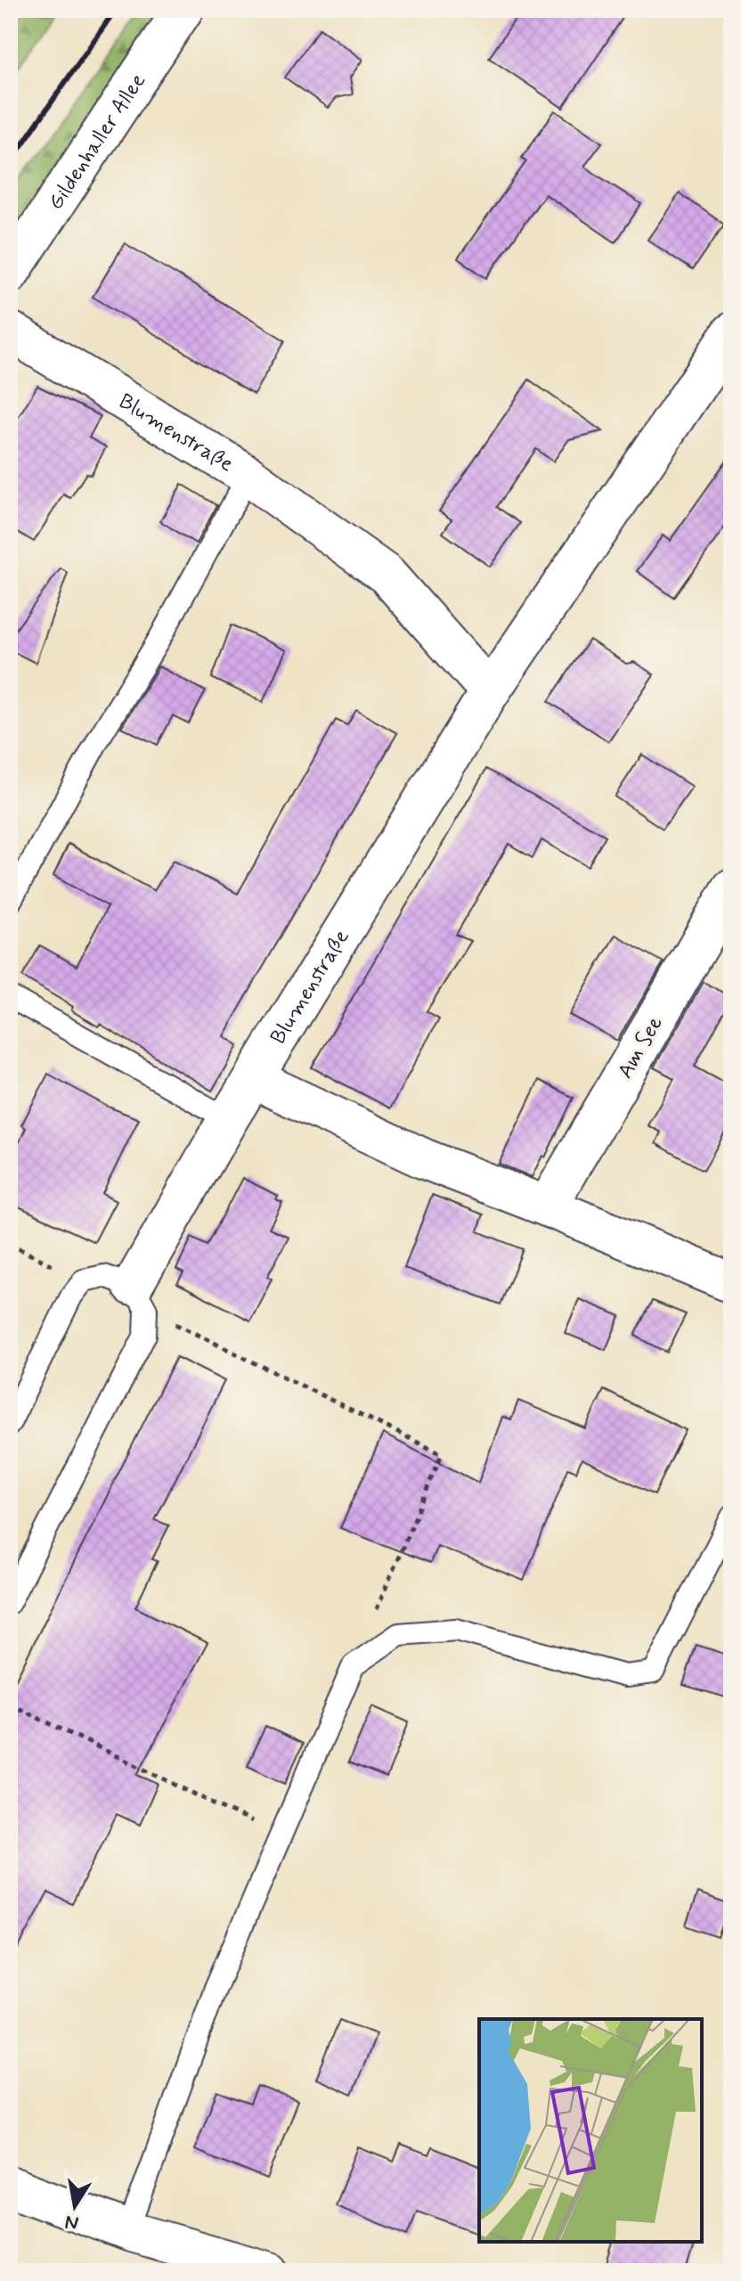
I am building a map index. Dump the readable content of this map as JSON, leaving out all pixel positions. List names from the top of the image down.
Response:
{
  "streets": {
    "street": ["Gildenhaller Allee", "Blumenstraße", "Am See"]
  },
  "north": "bottom"
}
